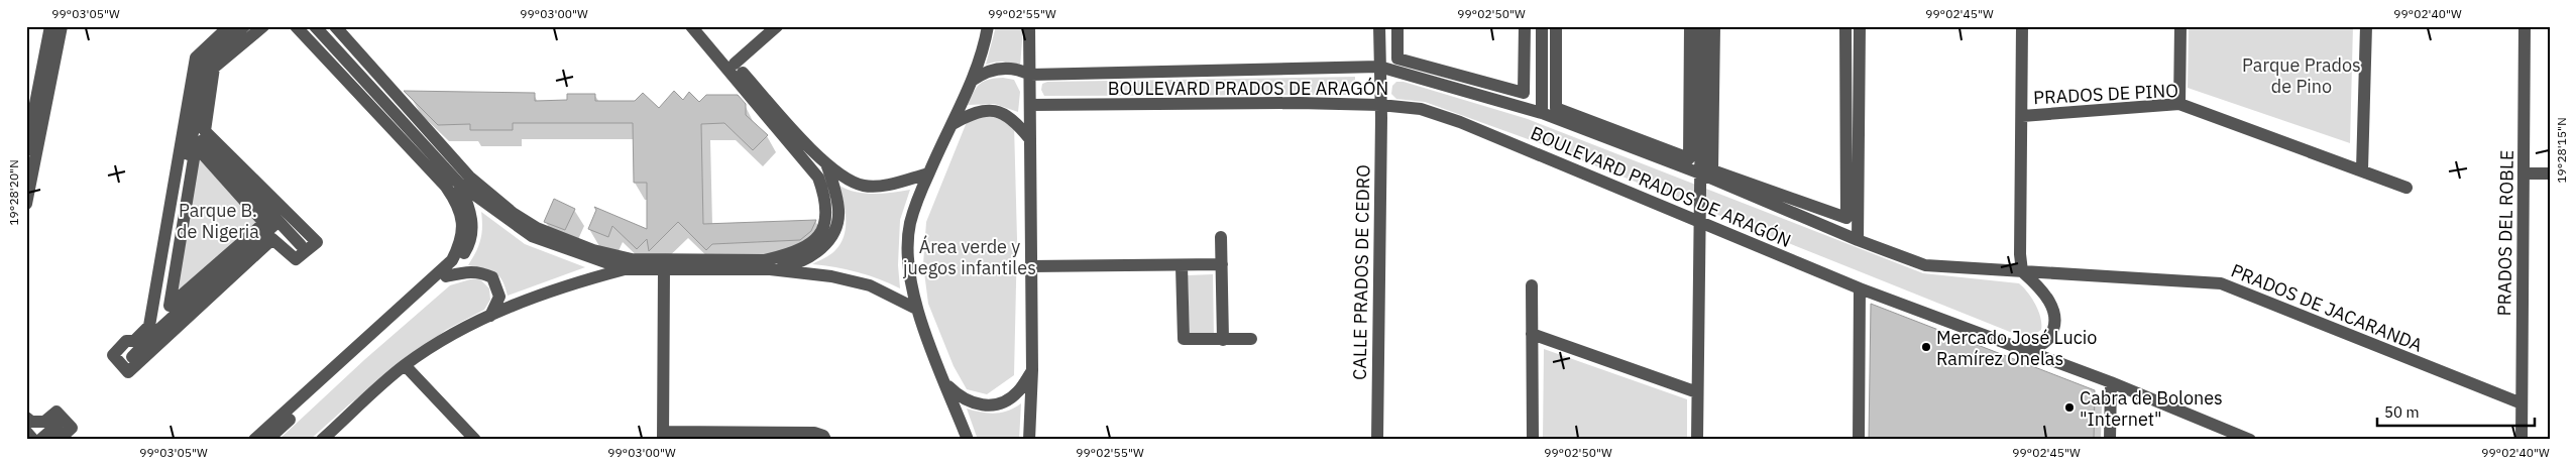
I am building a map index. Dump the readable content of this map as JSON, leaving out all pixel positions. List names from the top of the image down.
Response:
{
  "streets": {
    "street": [
      "BOULEVARD PRADOS DE ARAGÓN",
      "PRADOS DE PINO",
      "PRADOS DEL ROBLE",
      "CALLE PRADOS DE CEDRO",
      "PRADOS DE JACARANDA"
    ]
  },
  "crossings": [
    ["BOULEVARD PRADOS DE ARAGÓN", "CALLE PRADOS DE CEDRO"],
    ["BOULEVARD PRADOS DE ARAGÓN", "PRADOS DE JACARANDA"],
    ["PRADOS DEL ROBLE", "PRADOS DE JACARANDA"]
  ],
  "parks": ["Parque Prados de Pino", "Parque B. de Nigeria", "Área verde y juegos infantiles"],
  "places": ["Mercado José Lucio Ramírez Onelas", "Cabra de Bolones \"Internet\""],
  "scale_bar": "50 m",
  "coordinates": [
    "99°03'05\"W",
    "99°03'00\"W",
    "99°02'55\"W",
    "99°02'50\"W",
    "99°02'45\"W",
    "99°02'40\"W",
    "19°28'15\"N",
    "19°28'20\"N"
  ]
}
